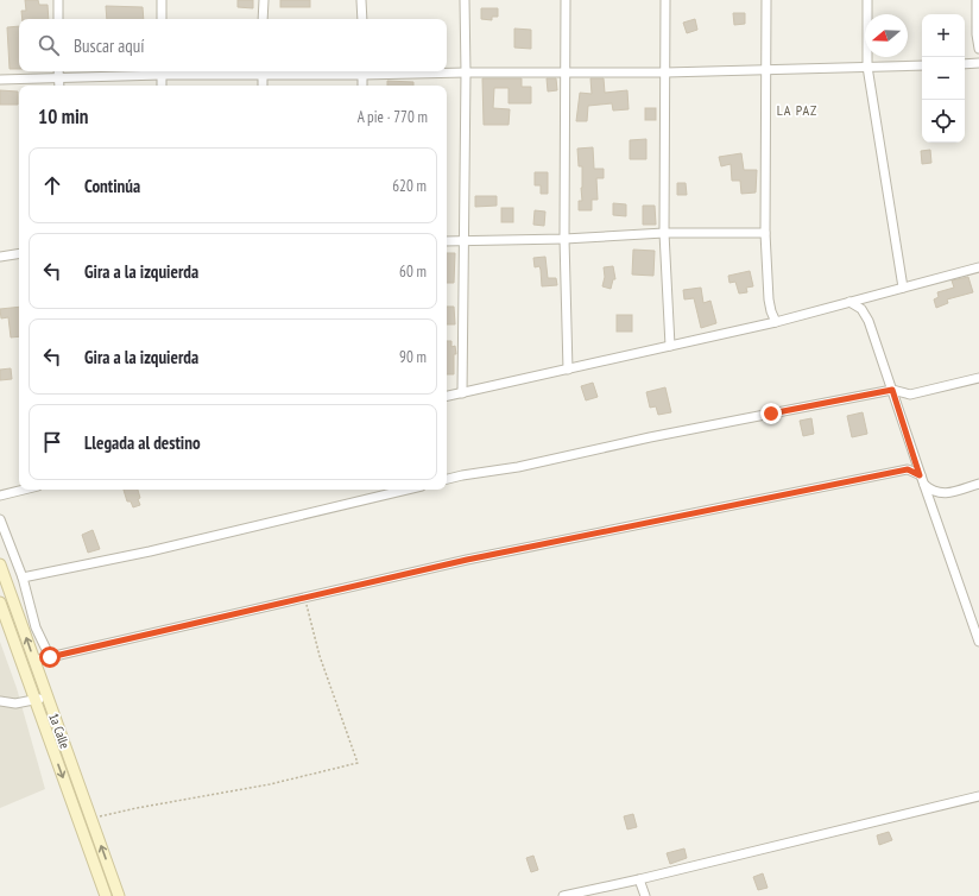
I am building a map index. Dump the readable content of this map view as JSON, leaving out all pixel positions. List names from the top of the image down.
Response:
{
  "streets": {
    "main road": ["1a Calle"]
  },
  "districts": ["LA PAZ"],
  "north": "left",
  "page": {
    "map_buttons": ["+", "−"],
    "search": "Buscar aquí",
    "heading": ["10 min", "A pie · 770 m"],
    "list": [
      ["Continúa", "620 m"],
      ["Gira a la izquierda", "60 m"],
      ["Gira a la izquierda", "90 m"],
      "Llegada al destino"
    ]
  }
}
